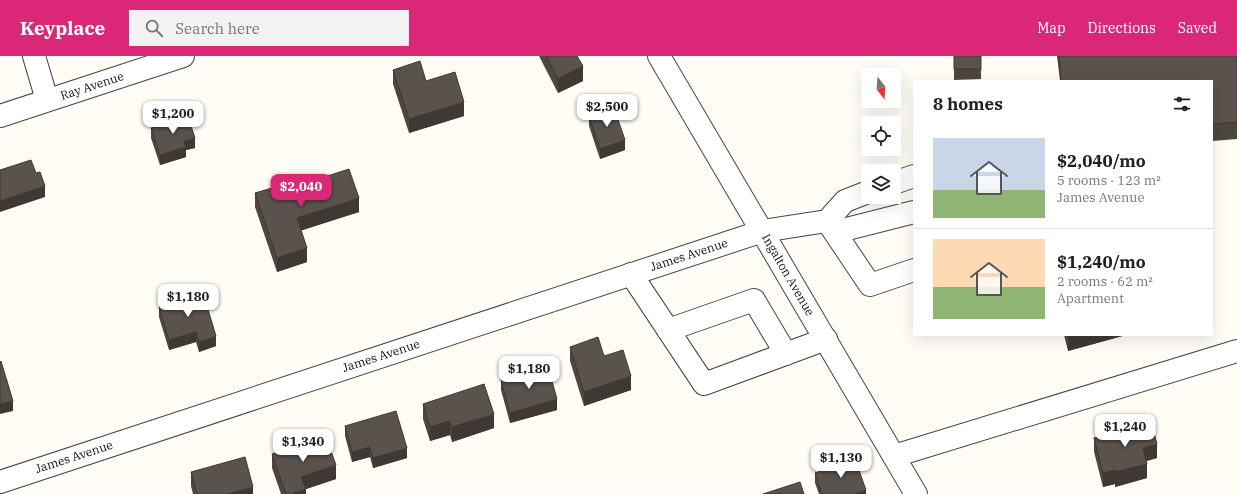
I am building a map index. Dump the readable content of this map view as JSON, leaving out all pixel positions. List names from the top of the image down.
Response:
{
  "streets": {
    "street": ["Ray Avenue", "James Avenue", "Ingalton Avenue"]
  },
  "crossings": [
    ["James Avenue", "Ingalton Avenue"]
  ],
  "north": "bottom",
  "page": {
    "header": "Keyplace",
    "search": "Search here",
    "nav": ["Map", "Directions", "Saved"],
    "heading": "8 homes",
    "price": [
      "$2,500",
      "$1,200",
      "$2,040",
      "$1,180",
      "$1,180",
      "$1,240",
      "$1,340",
      "$1,130"
    ],
    "list": [
      {
        "name": "$2,040/mo",
        "note": "5 rooms · 123 m² · James Avenue"
      },
      {
        "name": "$1,240/mo",
        "note": "2 rooms · 62 m² · Apartment"
      }
    ]
  }
}
